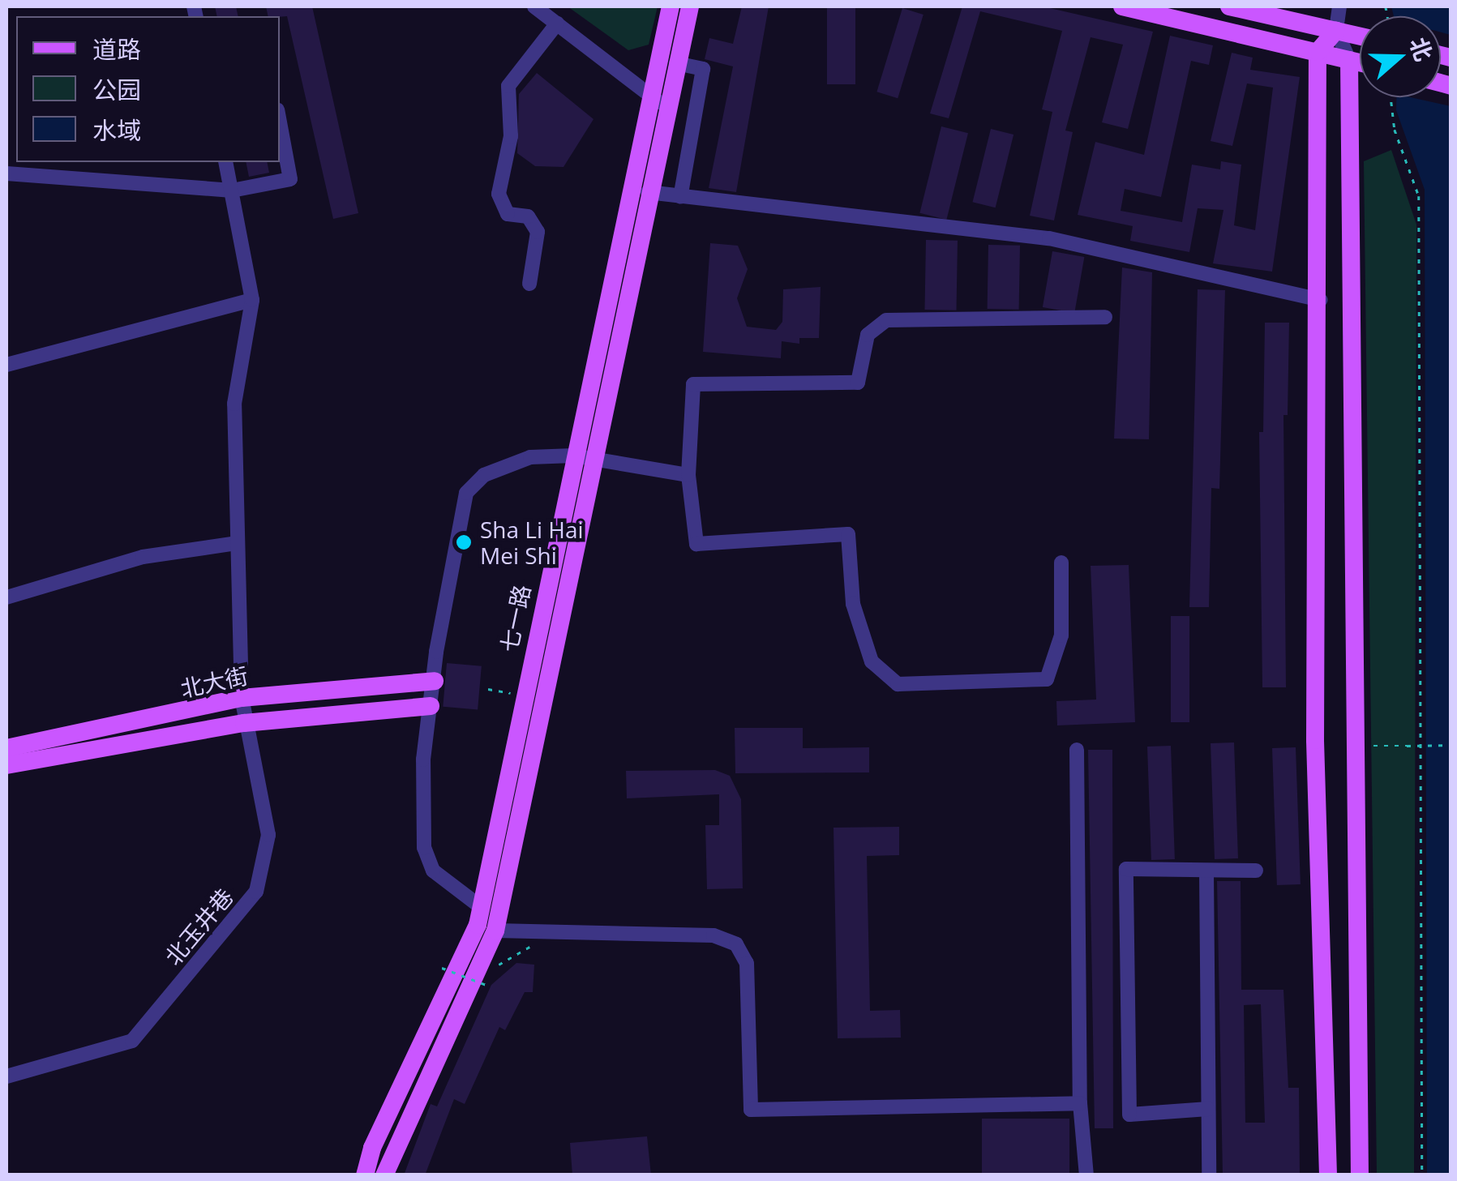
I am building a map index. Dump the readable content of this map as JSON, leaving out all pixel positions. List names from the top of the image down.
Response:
{
  "streets": {
    "main road": ["七一路", "北大街"],
    "street": ["北玉井巷"]
  },
  "crossings": [
    ["北大街", "北玉井巷"]
  ],
  "places": ["Sha Li Hai Mei Shi"],
  "legend": ["道路", "公园", "水域"],
  "north": "right"
}
